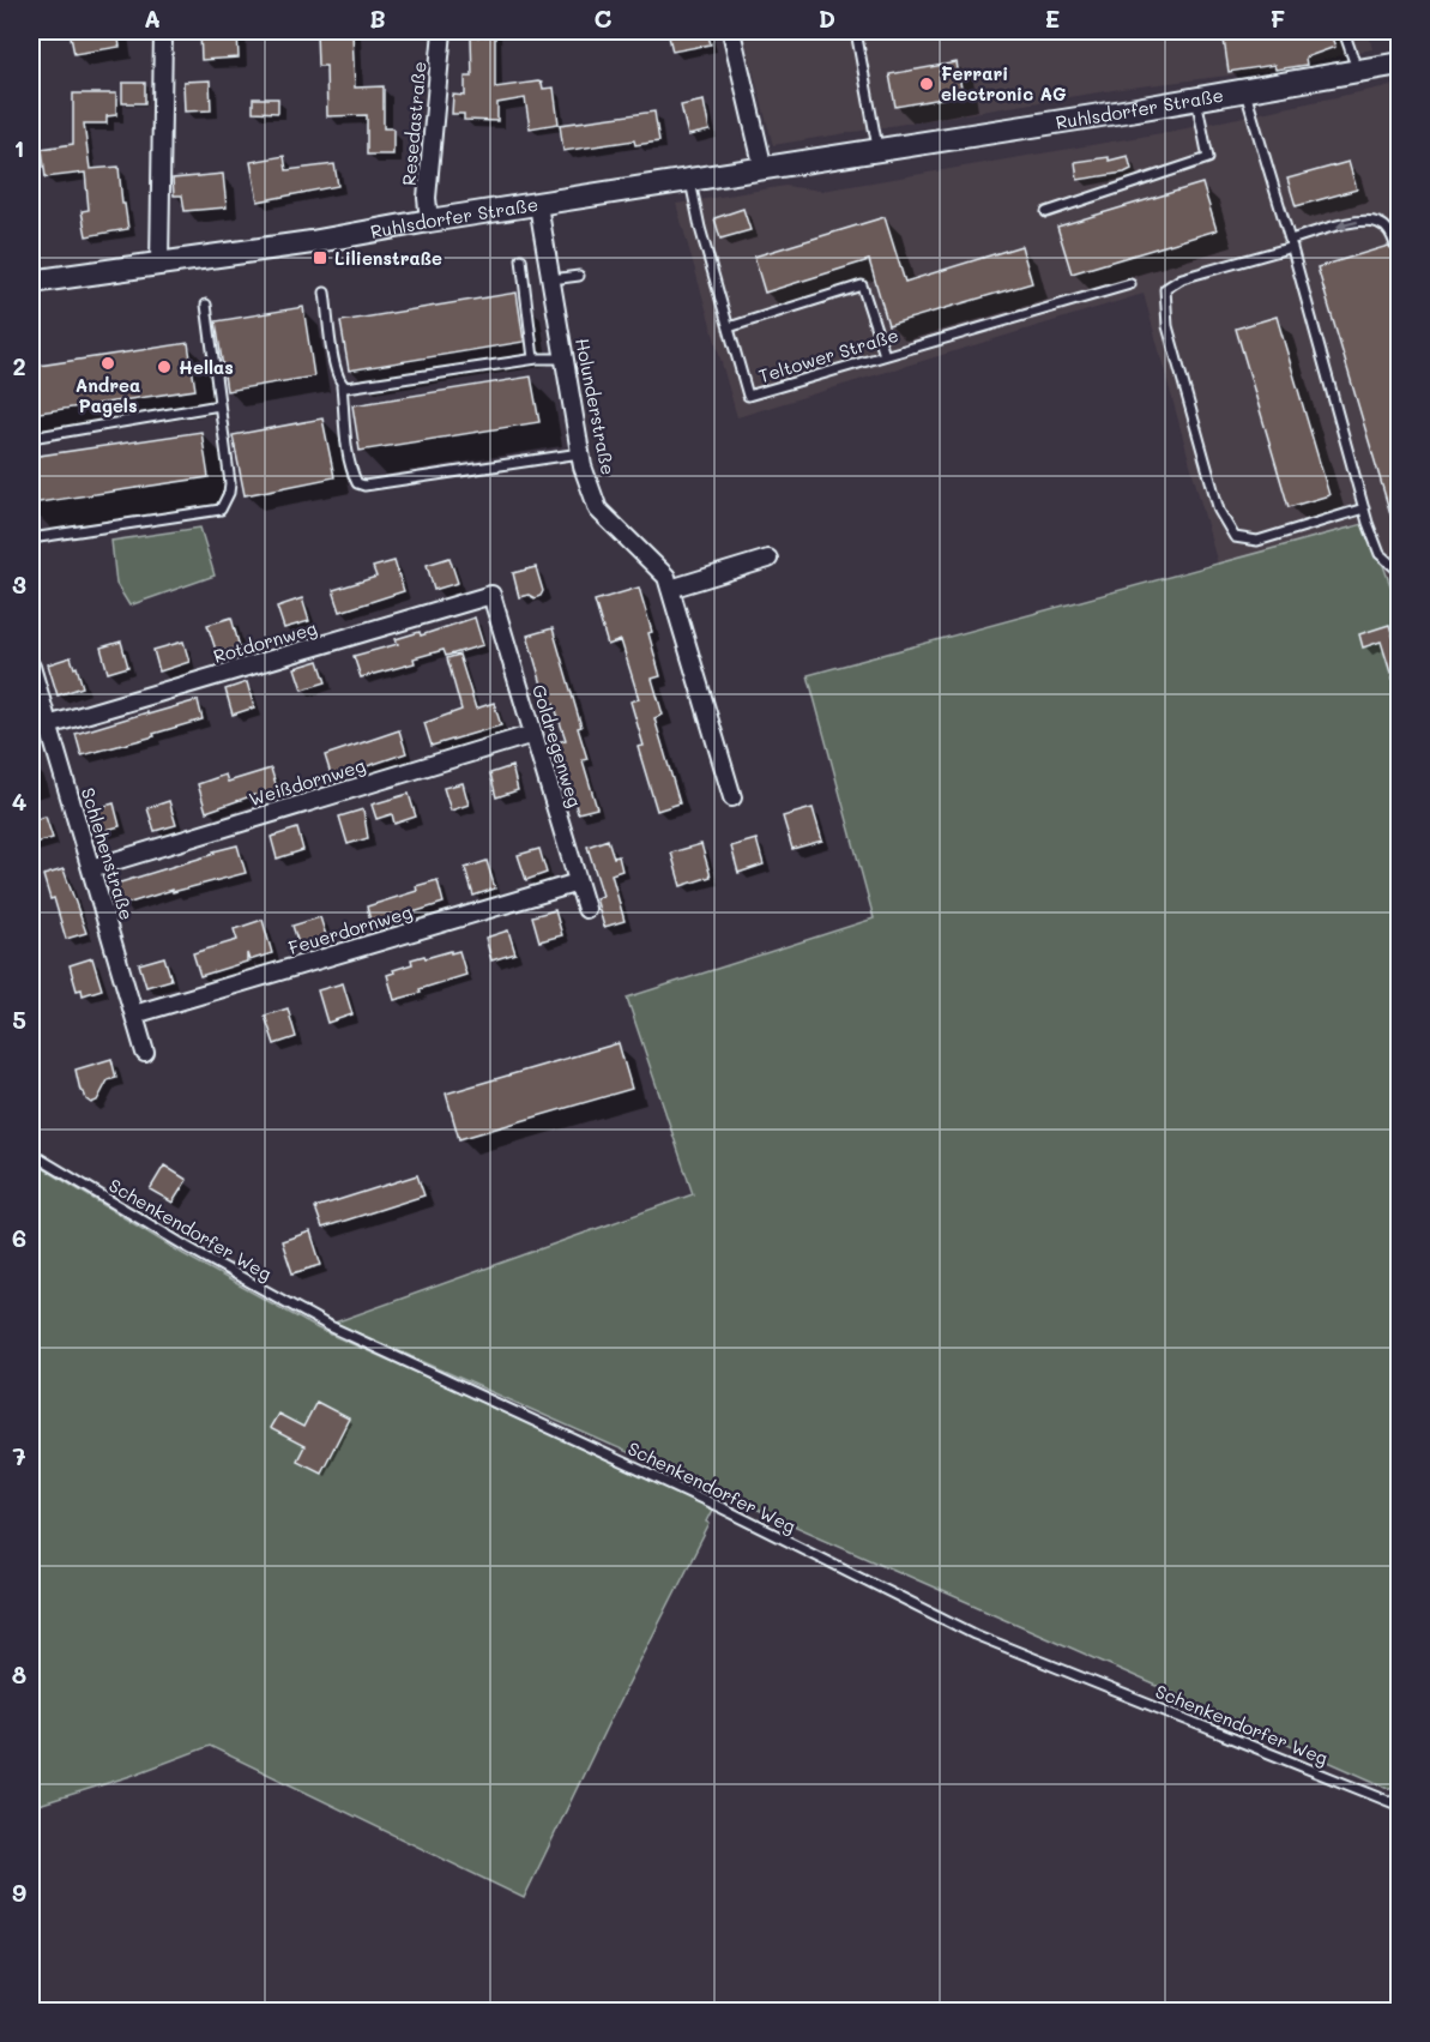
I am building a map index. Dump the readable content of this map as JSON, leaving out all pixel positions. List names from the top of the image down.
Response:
{
  "streets": {
    "main road": ["Ruhlsdorfer Straße"],
    "street": [
      "Resedastraße",
      "Holunderstraße",
      "Rotdornweg",
      "Goldregenweg",
      "Weißdornweg",
      "Schlehenstraße",
      "Feuerdornweg"
    ],
    "lane": ["Teltower Straße", "Schenkendorfer Weg"]
  },
  "crossings": [
    ["Ruhlsdorfer Straße", "Resedastraße"],
    ["Ruhlsdorfer Straße", "Teltower Straße"],
    ["Ruhlsdorfer Straße", "Holunderstraße"],
    ["Rotdornweg", "Goldregenweg"],
    ["Rotdornweg", "Schlehenstraße"],
    ["Goldregenweg", "Weißdornweg"],
    ["Goldregenweg", "Feuerdornweg"],
    ["Weißdornweg", "Schlehenstraße"],
    ["Schlehenstraße", "Feuerdornweg"]
  ],
  "places": {
    "other": ["Ferrari electronic AG", "Andrea Pagels", "Hellas"],
    "transit": ["Lilienstraße"]
  },
  "grid": {
    "columns": [
      "A",
      "B",
      "C",
      "D",
      "E",
      "F"
    ],
    "rows": [
      "1",
      "2",
      "3",
      "4",
      "5",
      "6",
      "7",
      "8",
      "9"
    ]
  }
}
